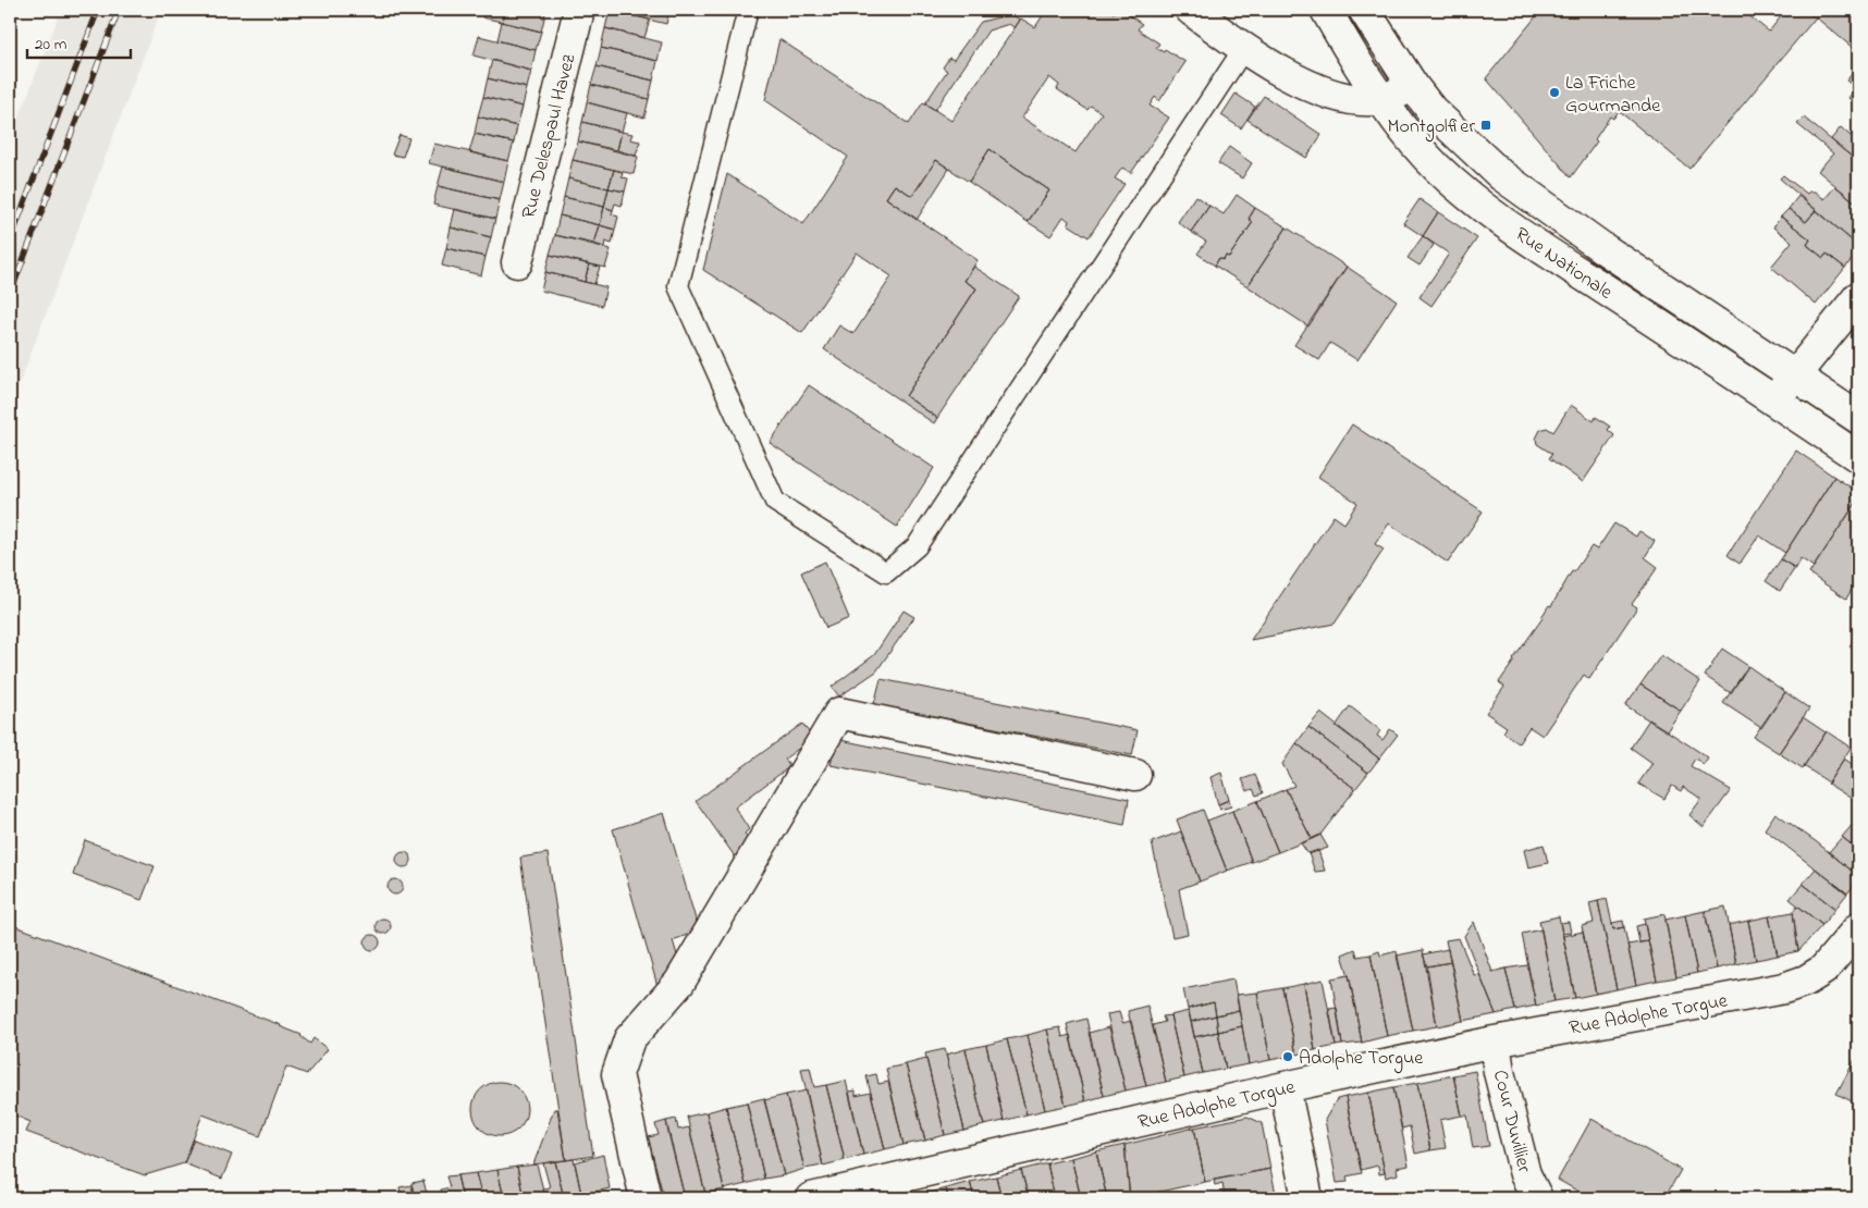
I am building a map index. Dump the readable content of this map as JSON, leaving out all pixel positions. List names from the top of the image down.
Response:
{
  "streets": {
    "street": [
      "Rue Delespaul Havez",
      "Rue Nationale",
      "Rue Adolphe Torgue",
      "Cour Duvillier"
    ]
  },
  "crossings": [
    ["Rue Adolphe Torgue", "Cour Duvillier"]
  ],
  "places": {
    "other": ["La Friche Gourmande", "Adolphe Torgue"],
    "transit": ["Montgolfier"]
  },
  "scale_bar": "20 m"
}
